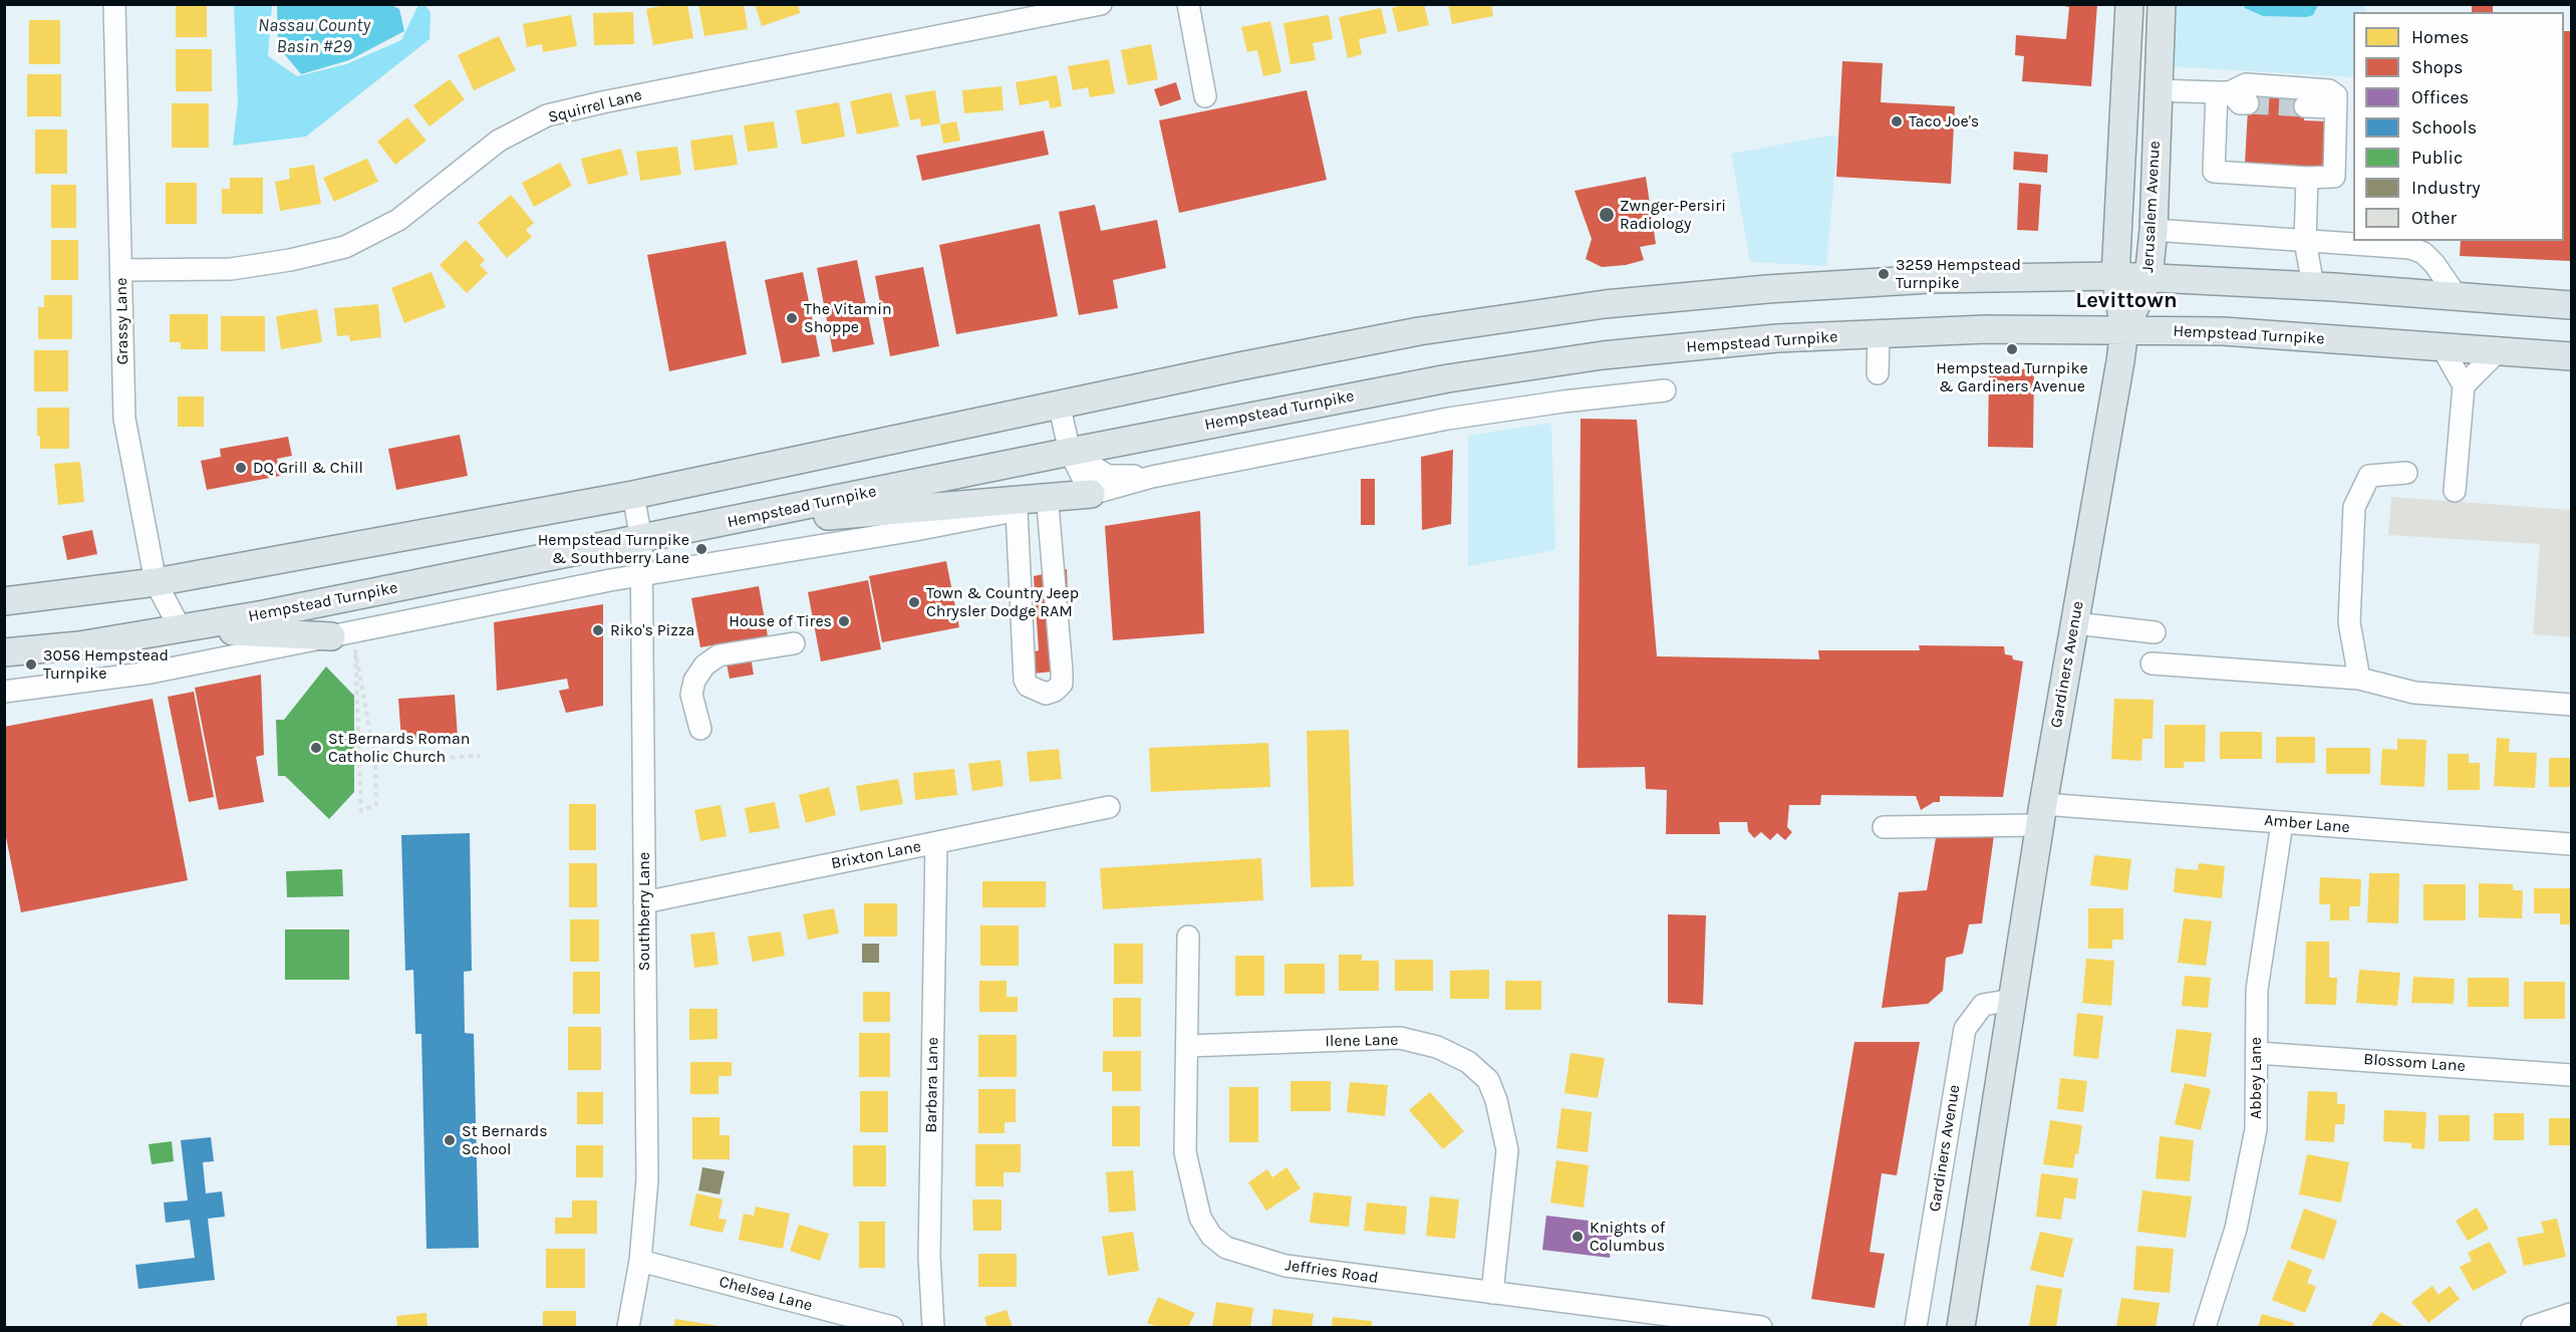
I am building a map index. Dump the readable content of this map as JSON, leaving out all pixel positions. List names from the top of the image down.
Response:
{
  "streets": {
    "main road": ["Jerusalem Avenue", "Hempstead Turnpike", "Gardiners Avenue"],
    "street": [
      "Squirrel Lane",
      "Grassy Lane",
      "Amber Lane",
      "Brixton Lane",
      "Southberry Lane",
      "Ilene Lane",
      "Blossom Lane",
      "Abbey Lane",
      "Barbara Lane",
      "Jeffries Road",
      "Chelsea Lane"
    ]
  },
  "crossings": [
    ["Squirrel Lane", "Grassy Lane"],
    ["Jerusalem Avenue", "Hempstead Turnpike"],
    ["Jerusalem Avenue", "Gardiners Avenue"],
    ["Grassy Lane", "Hempstead Turnpike"],
    ["Hempstead Turnpike", "Gardiners Avenue"],
    ["Hempstead Turnpike", "Southberry Lane"],
    ["Gardiners Avenue", "Amber Lane"],
    ["Amber Lane", "Abbey Lane"],
    ["Brixton Lane", "Southberry Lane"],
    ["Brixton Lane", "Barbara Lane"],
    ["Southberry Lane", "Chelsea Lane"],
    ["Ilene Lane", "Jeffries Road"],
    ["Blossom Lane", "Abbey Lane"]
  ],
  "districts": ["Levittown"],
  "water": ["Nassau County Basin #29"],
  "places": [
    "Taco Joe's",
    "Zwnger-Persiri Radiology",
    "3259 Hempstead Turnpike",
    "The Vitamin Shoppe",
    "Hempstead Turnpike & Gardiners Avenue",
    "DQ Grill & Chill",
    "Hempstead Turnpike & Southberry Lane",
    "Town & Country Jeep Chrysler Dodge RAM",
    "House of Tires",
    "Riko's Pizza",
    "3056 Hempstead Turnpike",
    "St Bernards Roman Catholic Church",
    "St Bernards School",
    "Knights of Columbus"
  ],
  "legend": [
    "Homes",
    "Shops",
    "Offices",
    "Schools",
    "Public",
    "Industry",
    "Other"
  ]
}
